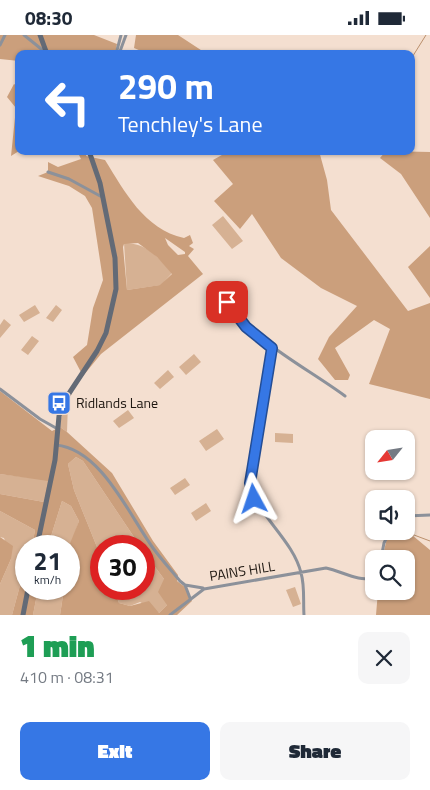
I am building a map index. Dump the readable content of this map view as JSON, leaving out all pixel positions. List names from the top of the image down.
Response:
{
  "streets": {
    "street": ["PAINS HILL"]
  },
  "places": {
    "bus stop": ["Ridlands Lane"]
  },
  "north": "bottom left",
  "page": {
    "status": "08:30",
    "turn": ["290 m", "Tenchley's Lane"],
    "speed": "21 km/h",
    "limit": "30",
    "heading": ["1 min", "410 m · 08:31"],
    "buttons": ["Exit", "Share"]
  }
}
